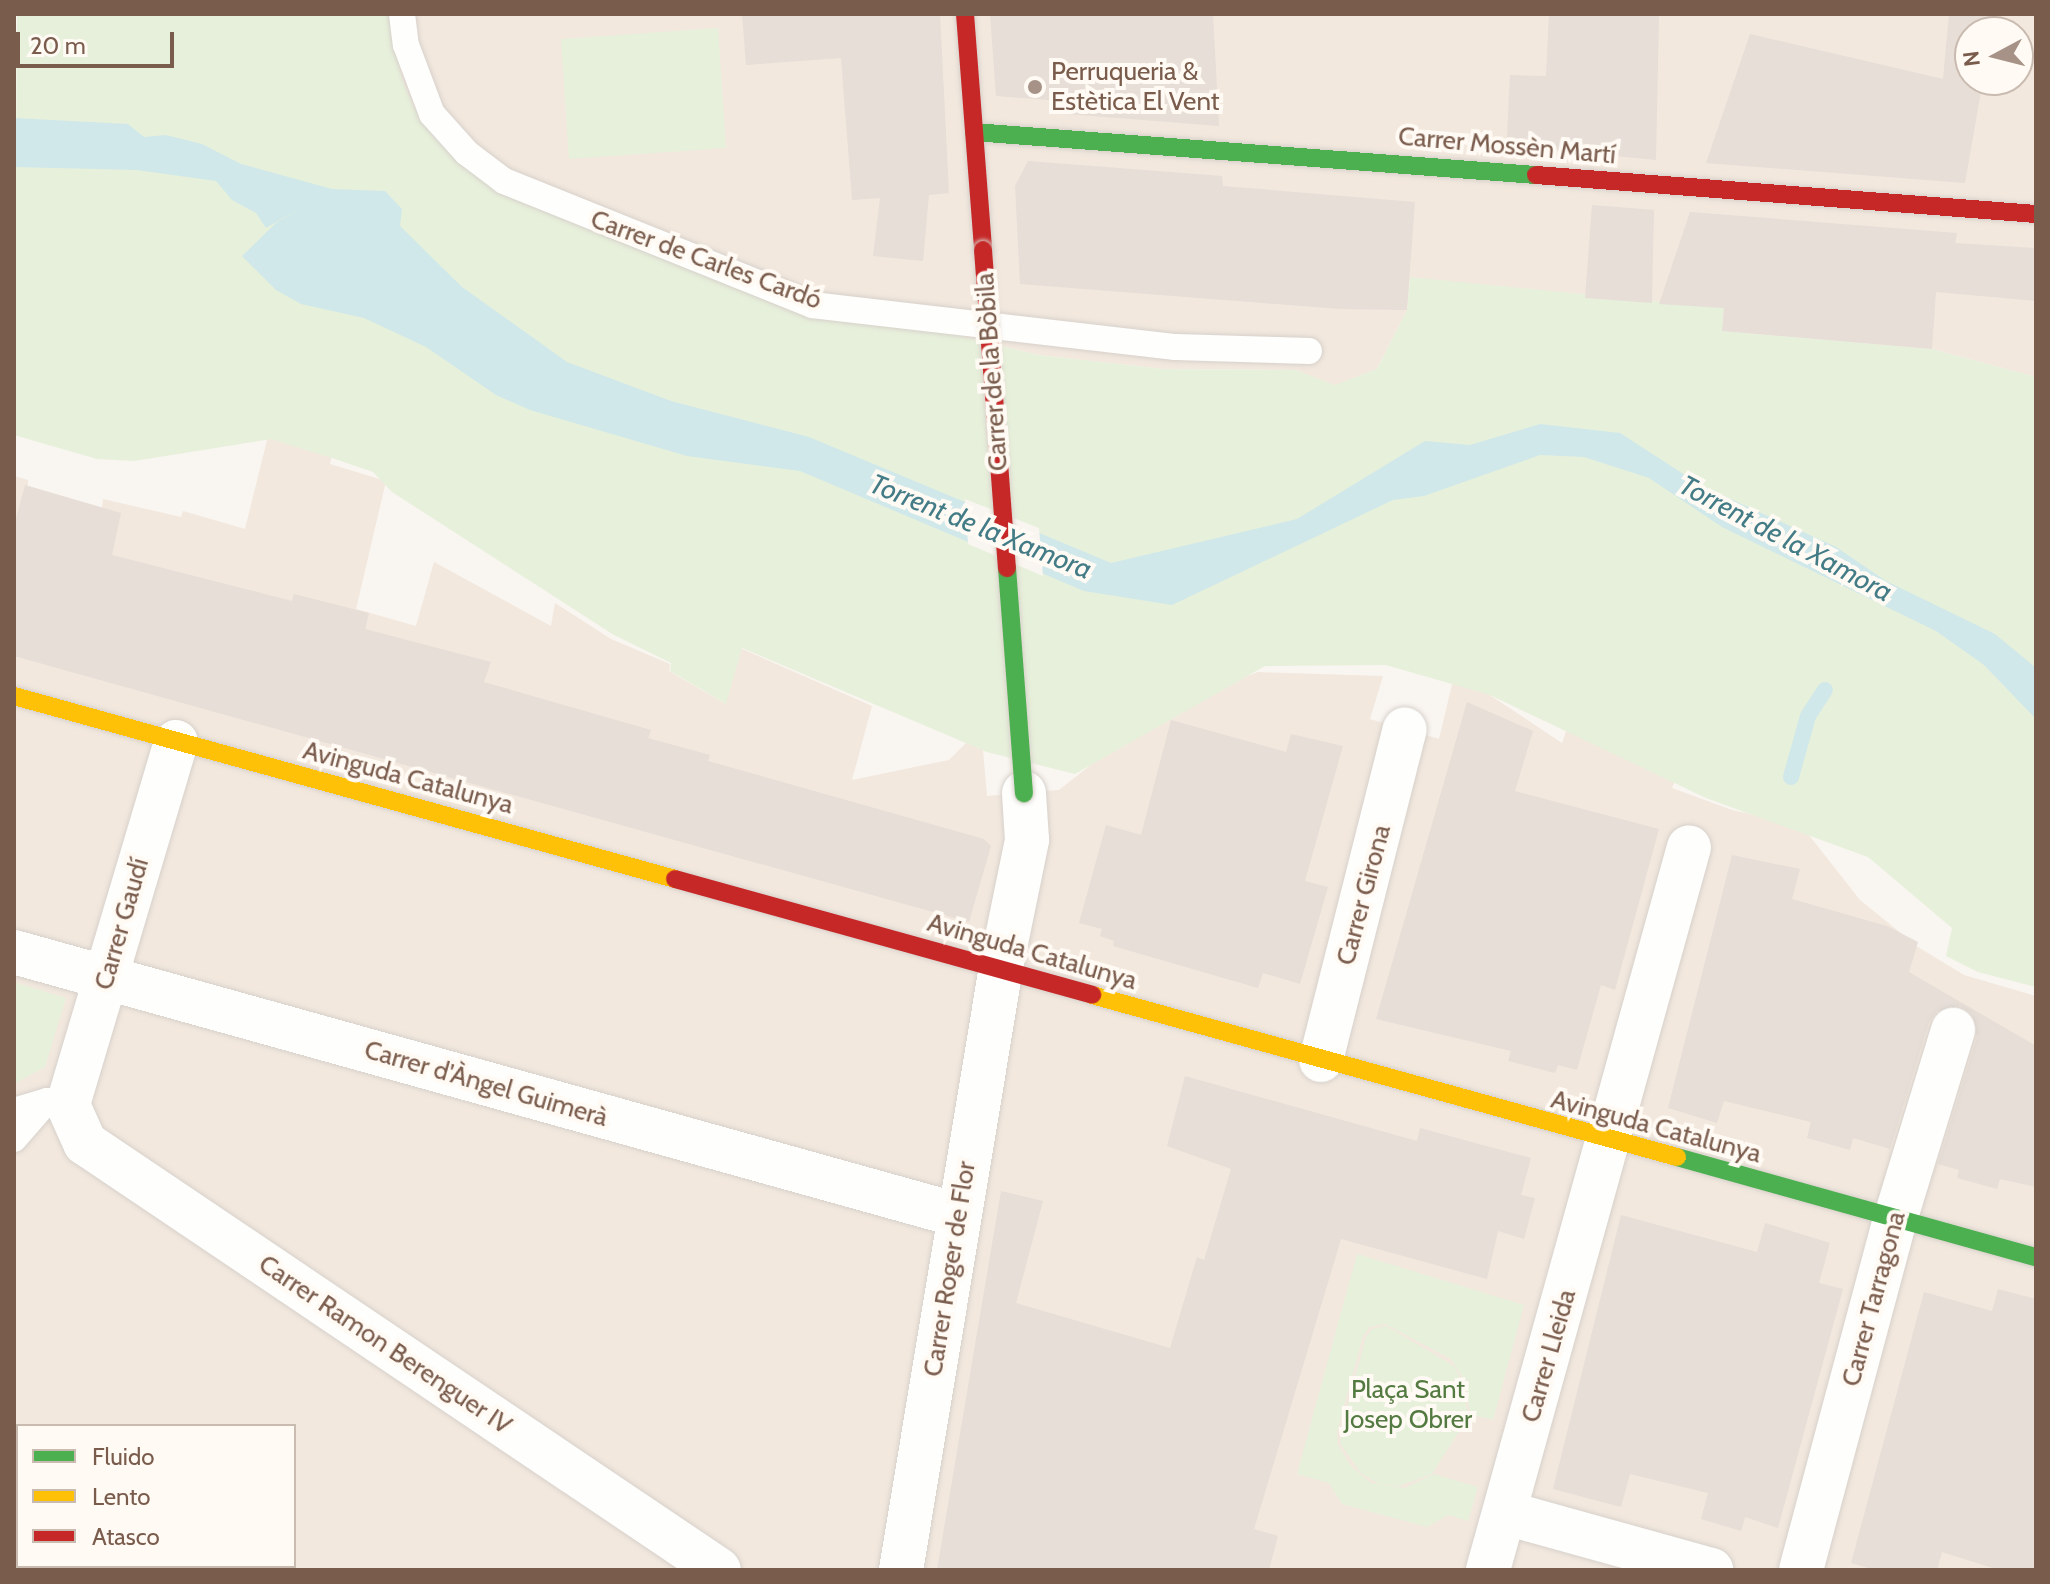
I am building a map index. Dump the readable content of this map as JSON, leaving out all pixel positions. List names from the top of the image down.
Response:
{
  "streets": {
    "street": [
      "Carrer Mossèn Martí",
      "Carrer de la Bòbila",
      "Avinguda Catalunya",
      "Carrer Girona",
      "Carrer Gaudí",
      "Carrer d'Àngel Guimerà",
      "Carrer Roger de Flor",
      "Carrer Tarragona",
      "Carrer Ramon Berenguer IV",
      "Carrer Lleida"
    ],
    "lane": ["Carrer de Carles Cardó"]
  },
  "crossings": [
    ["Carrer Mossèn Martí", "Carrer de la Bòbila"],
    ["Carrer de la Bòbila", "Avinguda Catalunya"],
    ["Carrer de la Bòbila", "Carrer Roger de Flor"],
    ["Avinguda Catalunya", "Carrer Girona"],
    ["Avinguda Catalunya", "Carrer Gaudí"],
    ["Avinguda Catalunya", "Carrer Roger de Flor"],
    ["Avinguda Catalunya", "Carrer Tarragona"],
    ["Avinguda Catalunya", "Carrer Lleida"],
    ["Carrer Gaudí", "Carrer d'Àngel Guimerà"],
    ["Carrer Gaudí", "Carrer Ramon Berenguer IV"],
    ["Carrer d'Àngel Guimerà", "Carrer Roger de Flor"]
  ],
  "water": ["Torrent de la Xamora"],
  "parks": ["Plaça Sant Josep Obrer"],
  "places": ["Perruqueria & Estètica El Vent"],
  "legend": ["Fluido", "Lento", "Atasco"],
  "scale_bar": "20 m",
  "north": "left"
}
